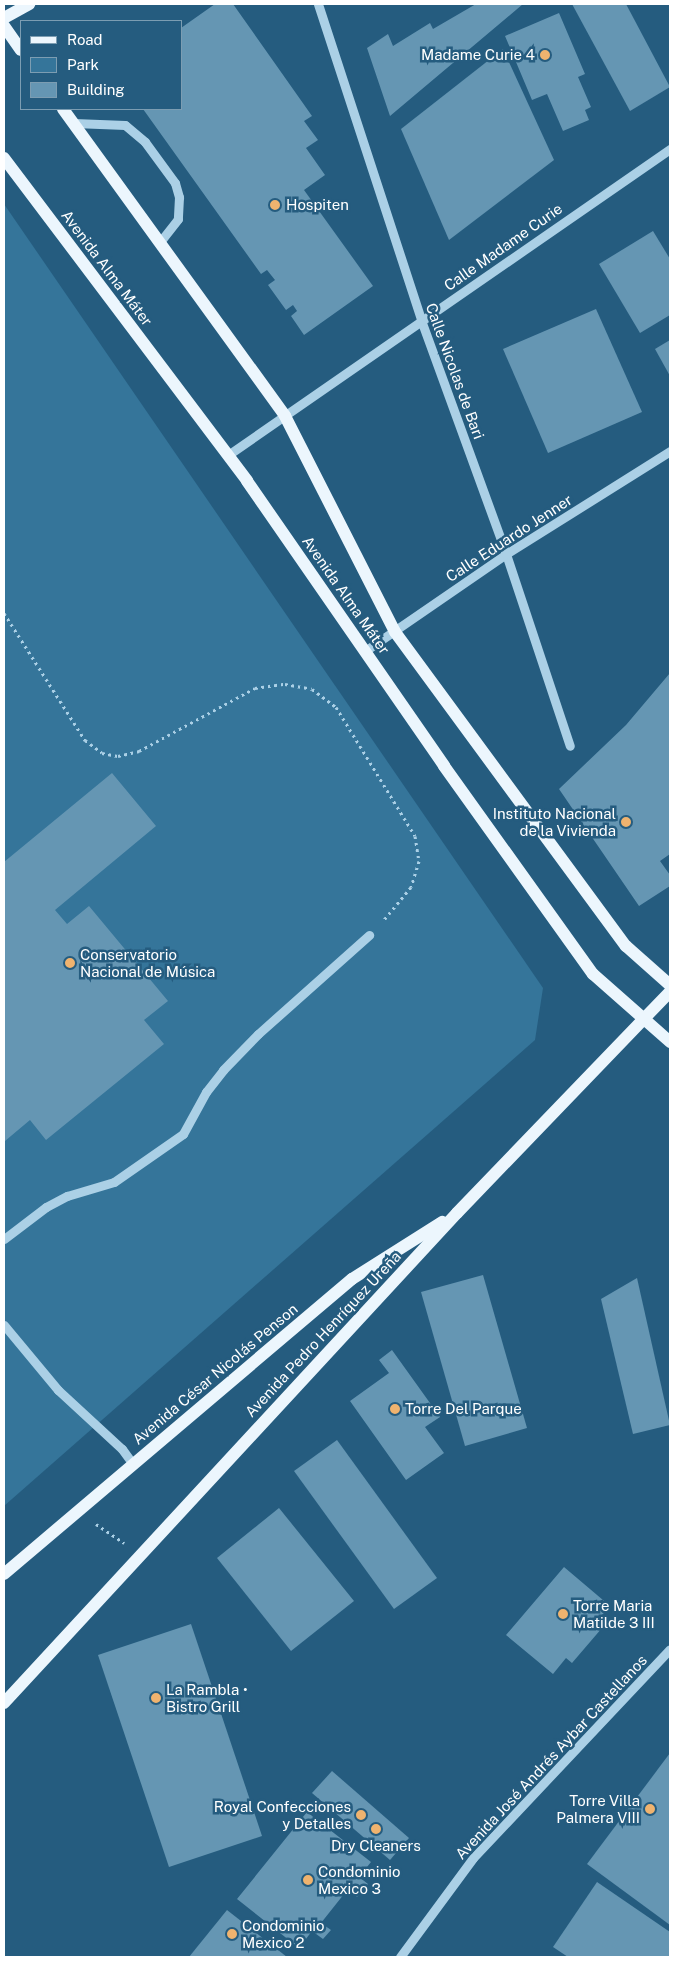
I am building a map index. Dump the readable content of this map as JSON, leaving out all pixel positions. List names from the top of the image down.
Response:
{
  "streets": {
    "main road": ["Avenida Alma Máter", "Avenida Pedro Henríquez Ureña", "Avenida César Nicolás Penson"],
    "street": [
      "Calle Madame Curie",
      "Calle Nicolas de Bari",
      "Calle Eduardo Jenner",
      "Avenida José Andrés Aybar Castellanos"
    ]
  },
  "crossings": [
    ["Calle Madame Curie", "Avenida Alma Máter"],
    ["Calle Madame Curie", "Calle Nicolas de Bari"],
    ["Avenida Alma Máter", "Calle Eduardo Jenner"],
    ["Avenida Alma Máter", "Avenida Pedro Henríquez Ureña"],
    ["Calle Nicolas de Bari", "Calle Eduardo Jenner"],
    ["Avenida Pedro Henríquez Ureña", "Avenida César Nicolás Penson"]
  ],
  "places": [
    "Madame Curie 4",
    "Hospiten",
    "Instituto Nacional de la Vivienda",
    "Conservatorio Nacional de Música",
    "Torre Del Parque",
    "Torre Maria Matilde 3 III",
    "La Rambla • Bistro Grill",
    "Torre Villa Palmera VIII",
    "Royal Confecciones y Detalles",
    "Dry Cleaners",
    "Condominio Mexico 3",
    "Condominio Mexico 2"
  ],
  "legend": ["Road", "Park", "Building"]
}
